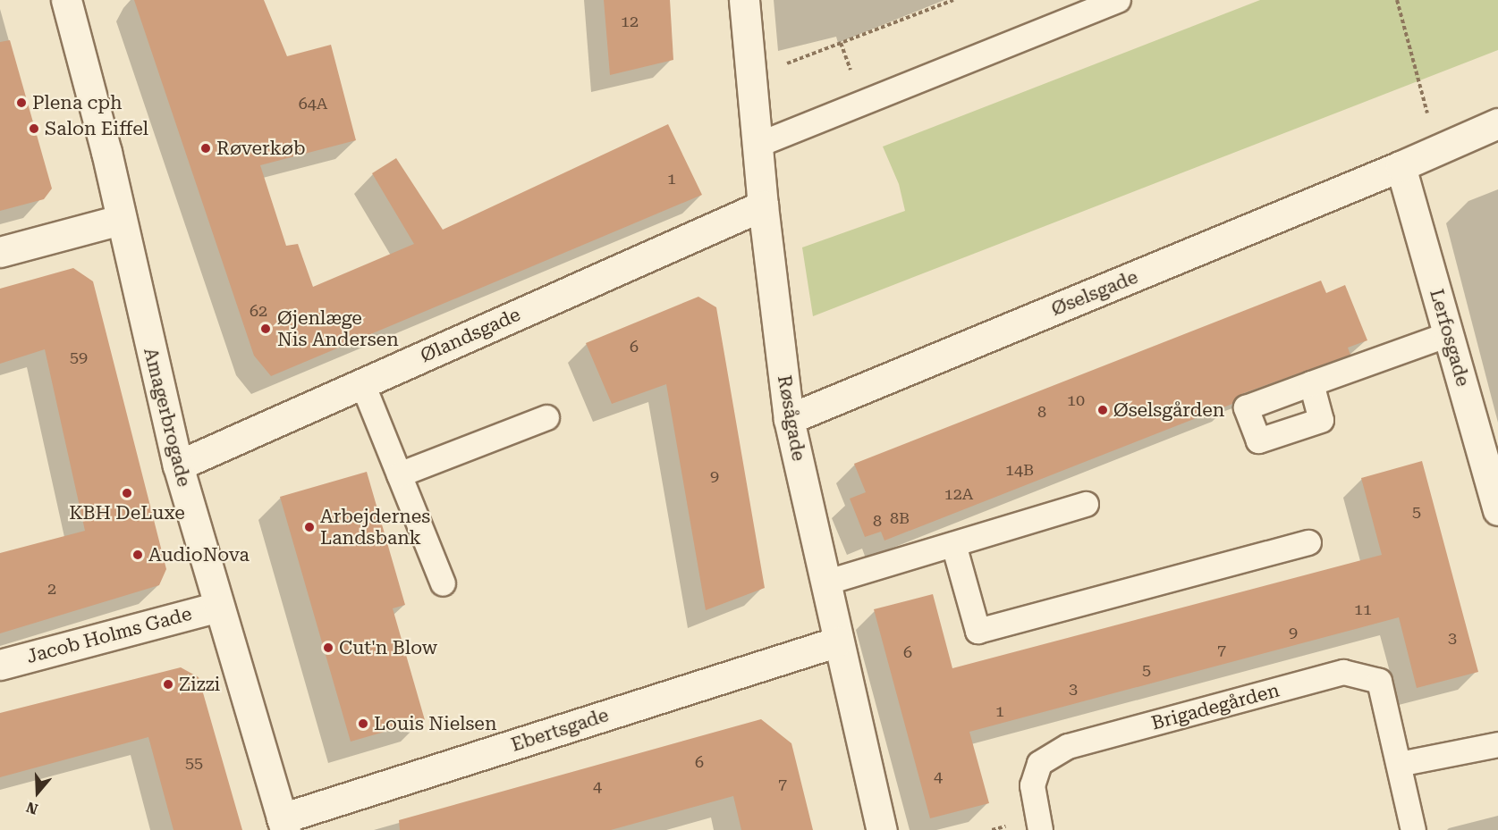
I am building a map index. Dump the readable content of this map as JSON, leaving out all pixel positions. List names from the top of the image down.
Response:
{
  "streets": {
    "street": [
      "Øselsgade",
      "Ølandsgade",
      "Lerfosgade",
      "Amagerbrogade",
      "Røsågade",
      "Jacob Holms Gade",
      "Ebertsgade"
    ],
    "lane": ["Brigadegården"]
  },
  "crossings": [
    ["Øselsgade", "Lerfosgade"],
    ["Øselsgade", "Røsågade"],
    ["Ølandsgade", "Amagerbrogade"],
    ["Ølandsgade", "Røsågade"],
    ["Amagerbrogade", "Jacob Holms Gade"],
    ["Amagerbrogade", "Ebertsgade"],
    ["Røsågade", "Ebertsgade"]
  ],
  "places": [
    "Plena cph",
    "Salon Eiffel",
    "Røverkøb",
    "Øjenlæge Nis Andersen",
    "Øselsgården",
    "KBH DeLuxe",
    "Arbejdernes Landsbank",
    "AudioNova",
    "Cut'n Blow",
    "Zizzi",
    "Louis Nielsen"
  ],
  "house_numbers": [
    "12",
    "64A",
    "1",
    "62",
    "6",
    "59",
    "10",
    "8",
    "14B",
    "9",
    "12A",
    "5",
    "8B",
    "8",
    "2",
    "11",
    "9",
    "3",
    "7",
    "6",
    "5",
    "3",
    "1",
    "6",
    "55",
    "4",
    "7",
    "4"
  ],
  "north": "bottom"
}
